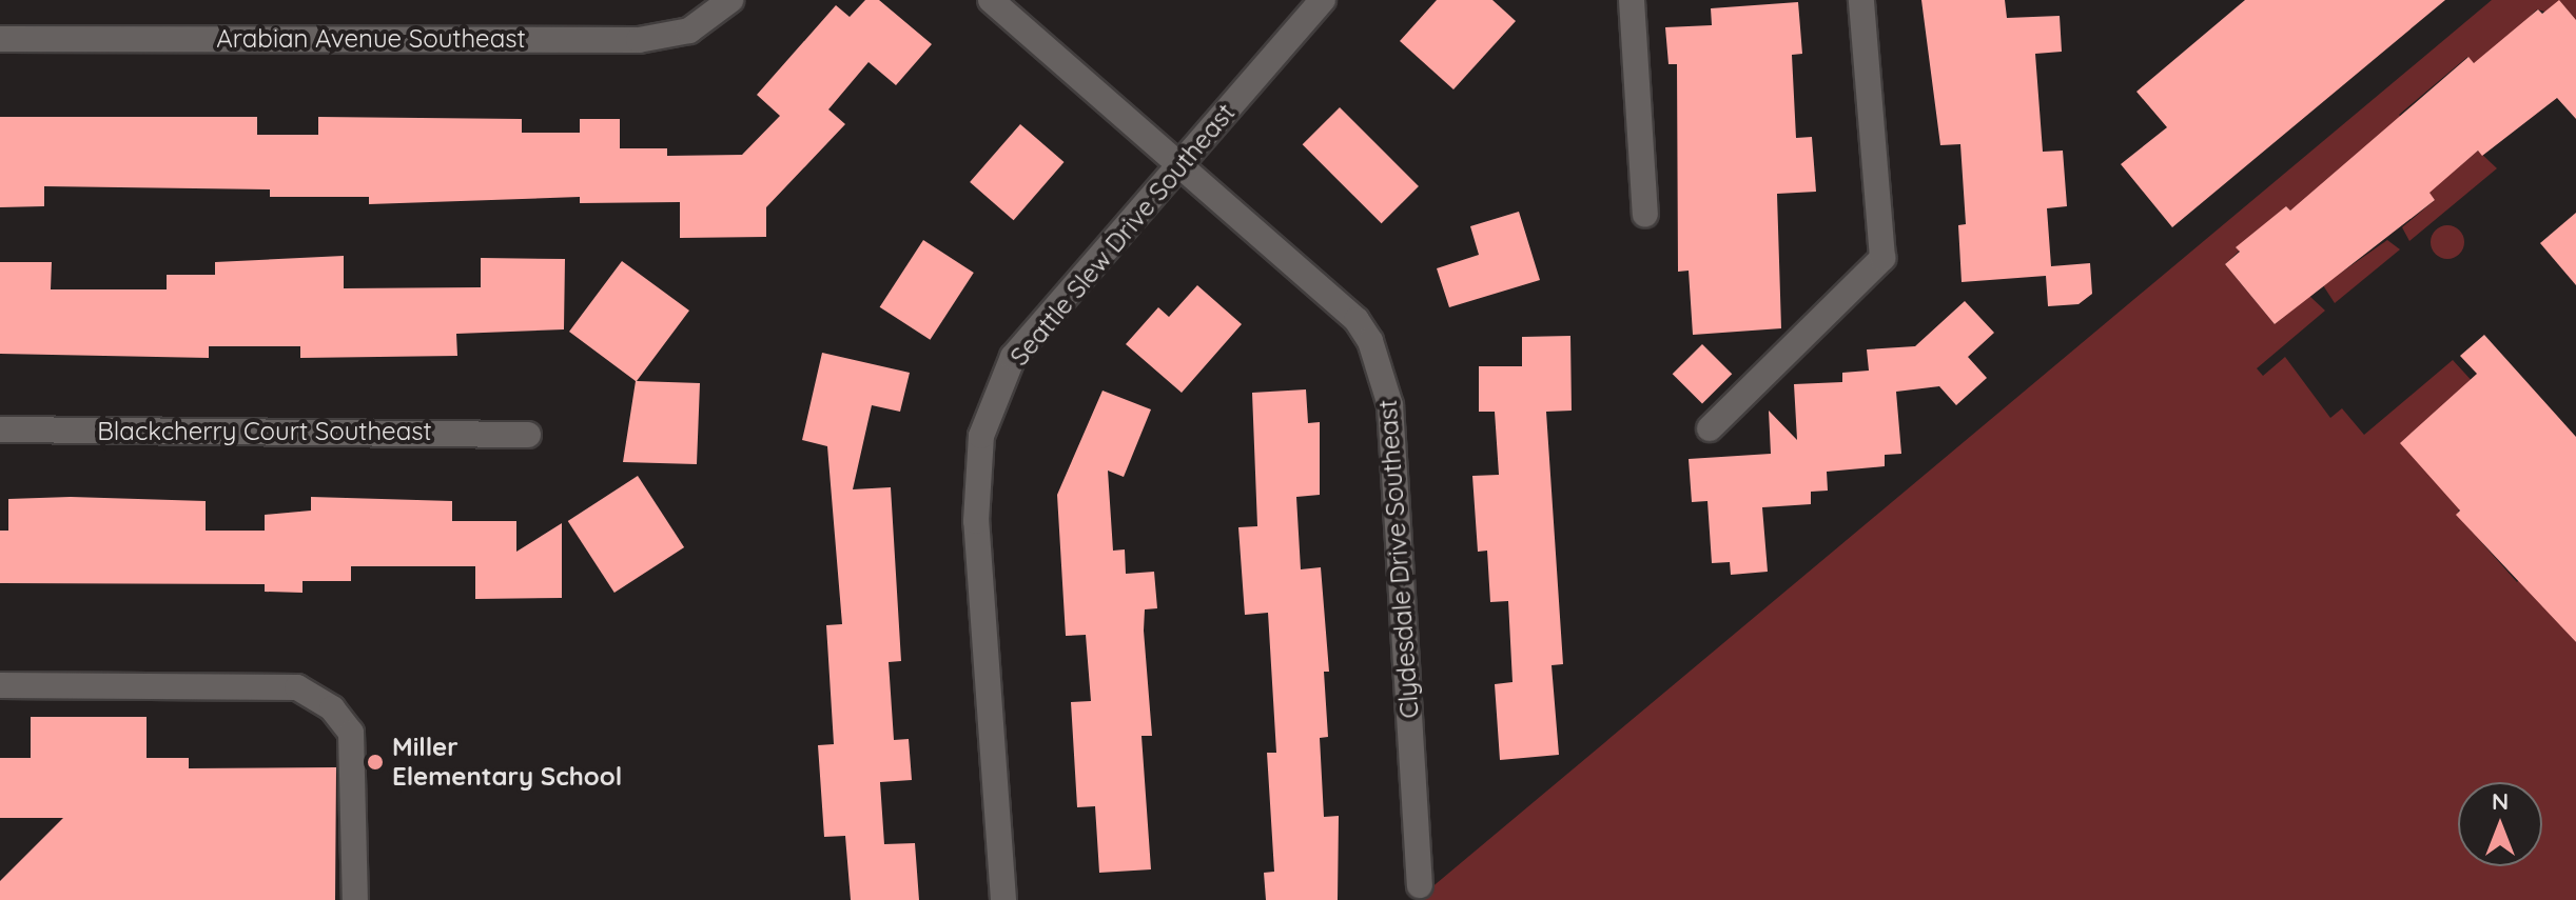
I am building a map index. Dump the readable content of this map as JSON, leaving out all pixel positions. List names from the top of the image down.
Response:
{
  "streets": {
    "street": [
      "Arabian Avenue Southeast",
      "Seattle Slew Drive Southeast",
      "Blackcherry Court Southeast",
      "Clydesdale Drive Southeast"
    ]
  },
  "crossings": [
    ["Seattle Slew Drive Southeast", "Clydesdale Drive Southeast"]
  ],
  "places": ["Miller Elementary School"],
  "north": "top"
}
